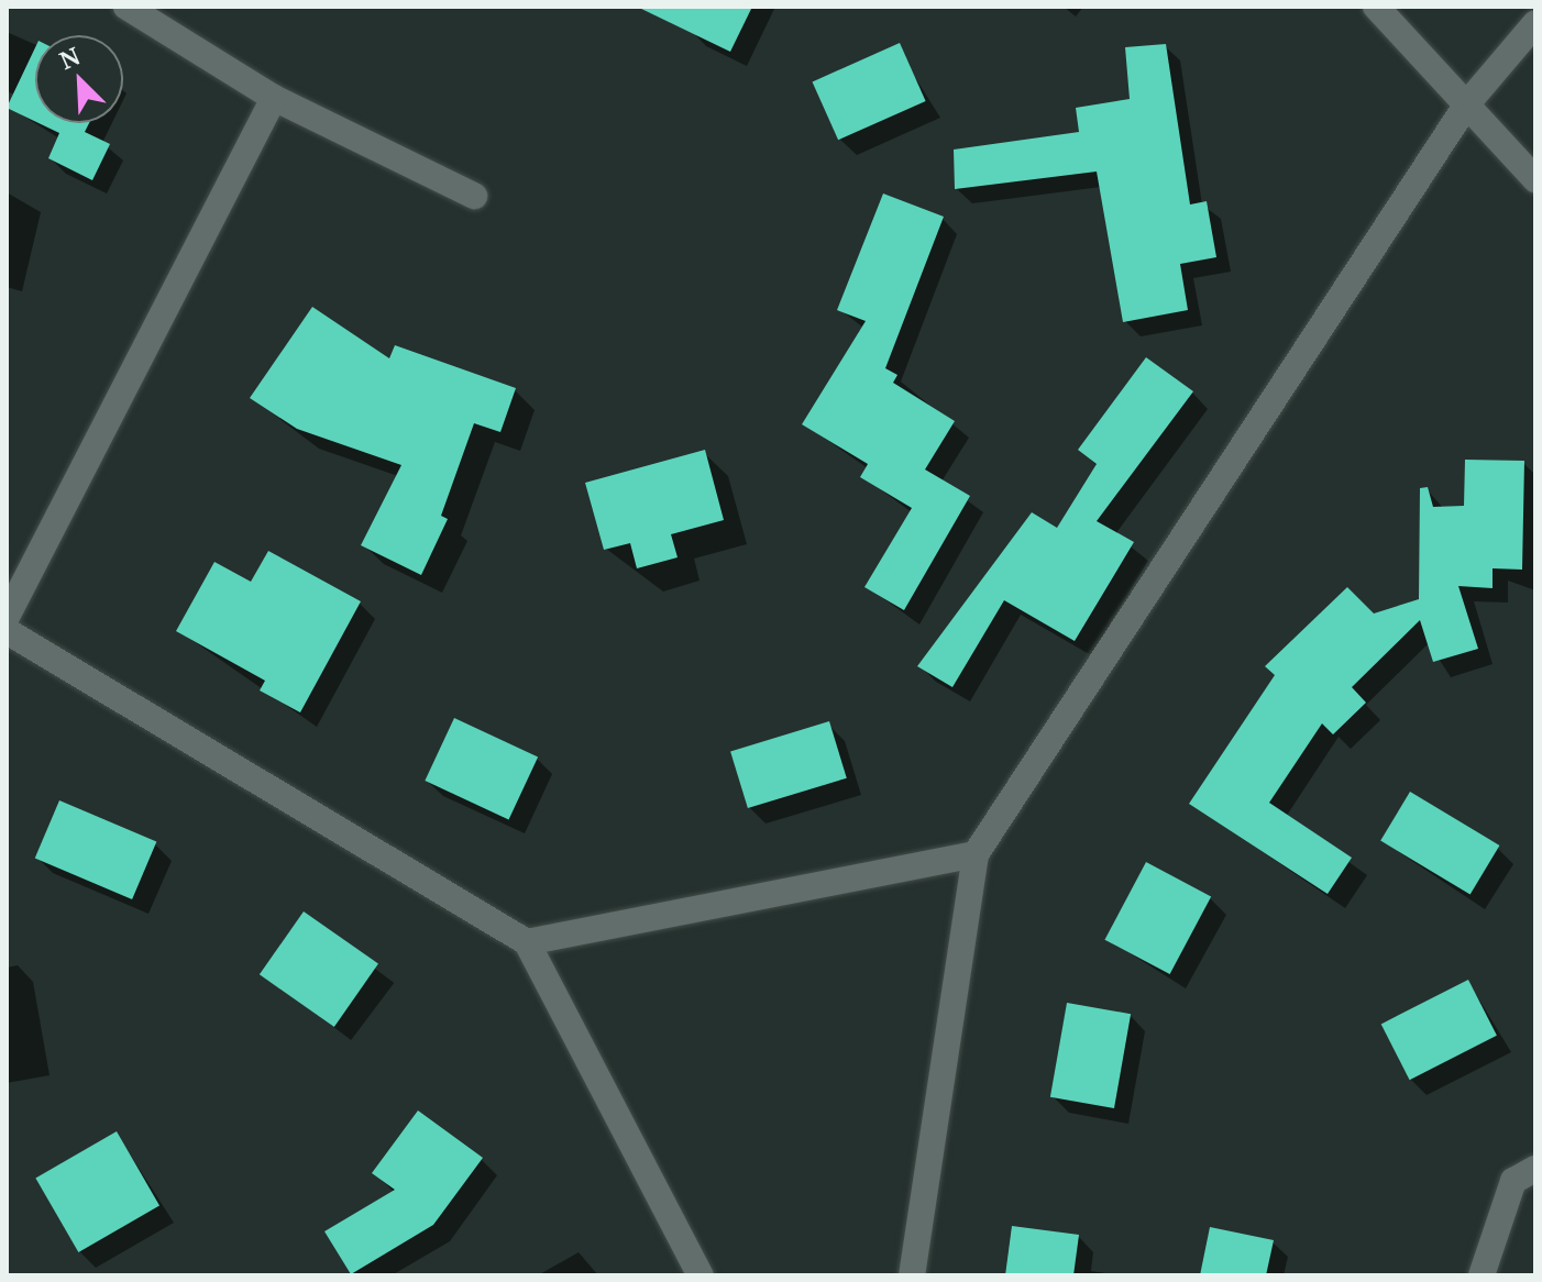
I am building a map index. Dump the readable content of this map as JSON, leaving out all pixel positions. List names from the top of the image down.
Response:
{
  "north": "top left"
}
